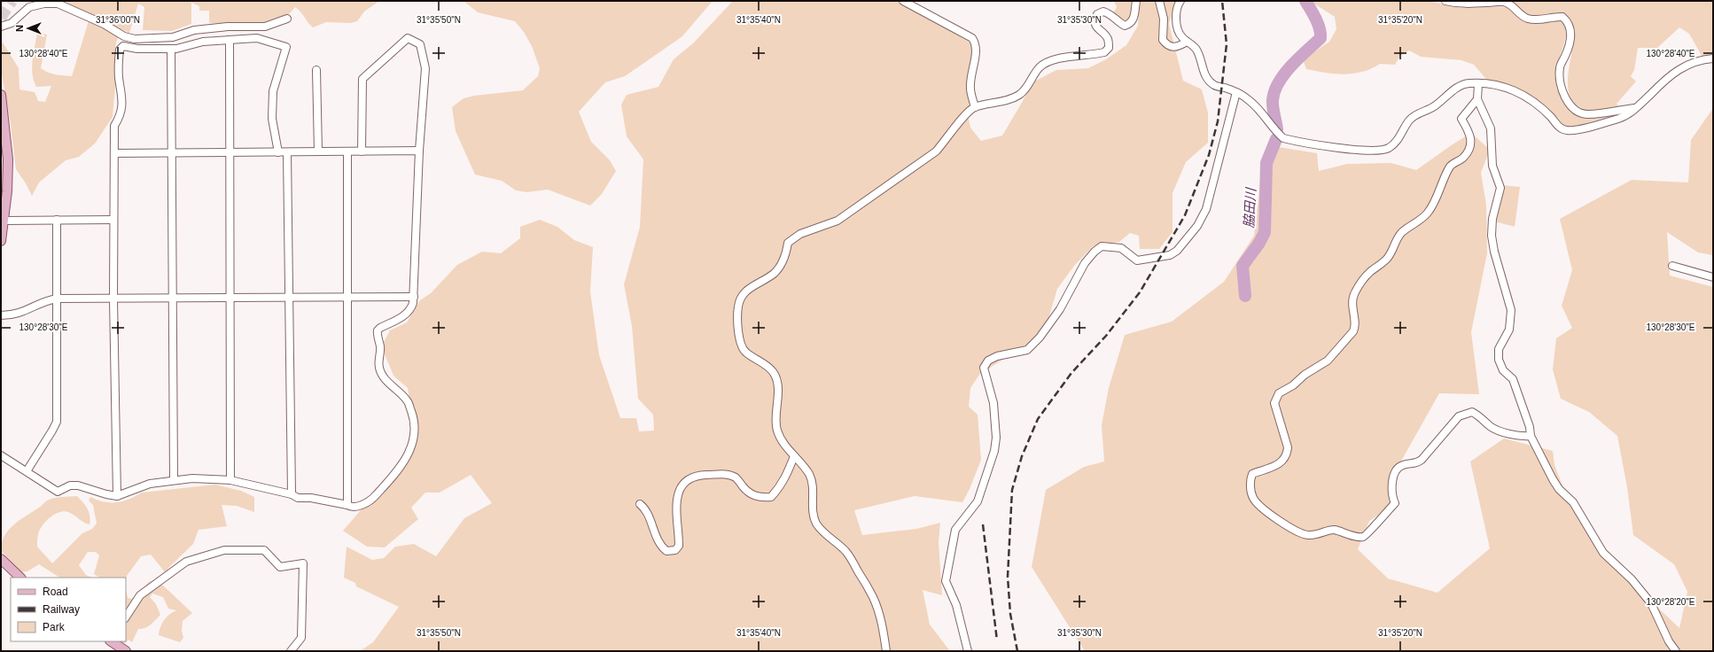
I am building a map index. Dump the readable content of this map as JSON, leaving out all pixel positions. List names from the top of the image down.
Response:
{
  "water": ["脇田川"],
  "legend": ["Road", "Railway", "Park"],
  "north": "left",
  "coordinates": [
    "31°36'00\"N",
    "31°35'50\"N",
    "31°35'40\"N",
    "31°35'30\"N",
    "31°35'20\"N",
    "130°28'40\"E",
    "130°28'30\"E",
    "130°28'20\"E"
  ]
}
